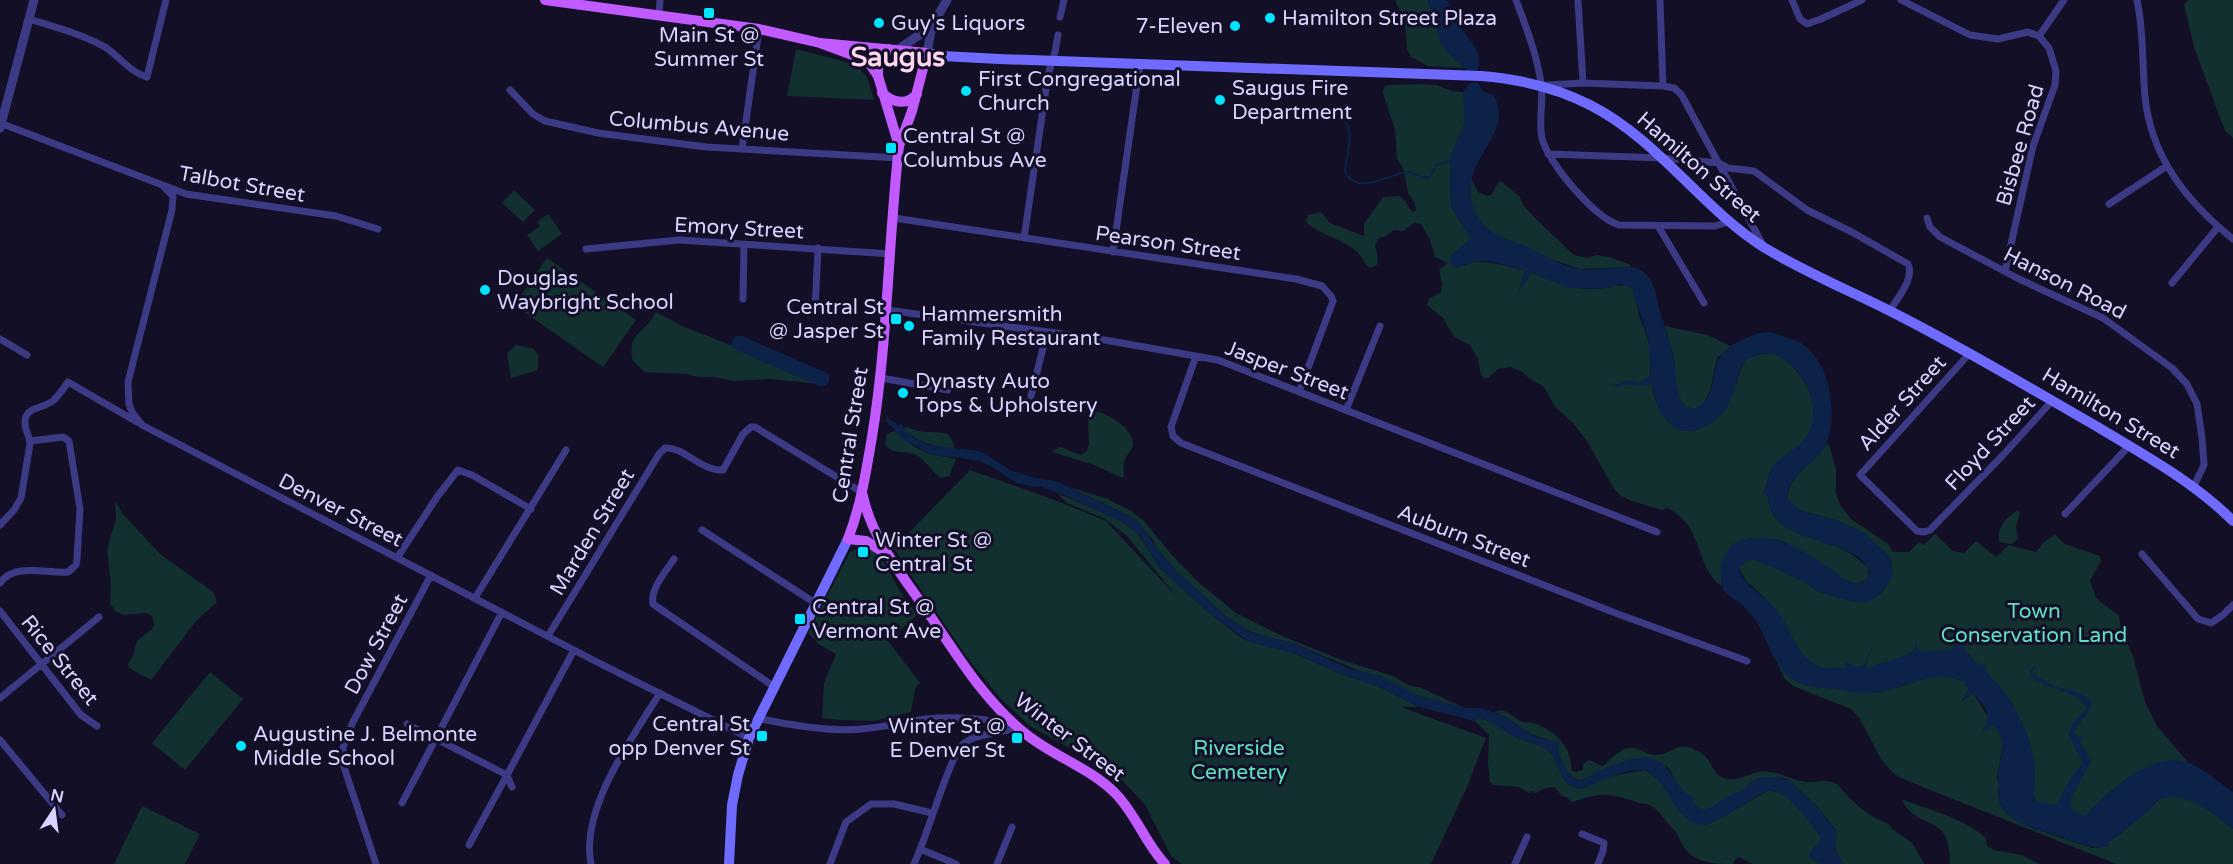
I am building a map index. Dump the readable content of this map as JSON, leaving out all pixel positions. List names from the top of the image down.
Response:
{
  "streets": {
    "main road": ["Hamilton Street", "Central Street", "Winter Street"],
    "street": [
      "Columbus Avenue",
      "Bisbee Road",
      "Talbot Street",
      "Emory Street",
      "Pearson Street",
      "Hanson Road",
      "Jasper Street",
      "Alder Street",
      "Floyd Street",
      "Denver Street",
      "Marden Street",
      "Auburn Street",
      "Dow Street",
      "Rice Street"
    ]
  },
  "crossings": [
    ["Columbus Avenue", "Central Street"],
    ["Bisbee Road", "Hanson Road"],
    ["Hamilton Street", "Hanson Road"],
    ["Hamilton Street", "Alder Street"],
    ["Hamilton Street", "Central Street"],
    ["Hamilton Street", "Floyd Street"],
    ["Talbot Street", "Denver Street"],
    ["Emory Street", "Central Street"],
    ["Pearson Street", "Jasper Street"],
    ["Pearson Street", "Central Street"],
    ["Jasper Street", "Central Street"],
    ["Jasper Street", "Auburn Street"],
    ["Alder Street", "Floyd Street"],
    ["Central Street", "Denver Street"],
    ["Central Street", "Marden Street"],
    ["Central Street", "Winter Street"],
    ["Denver Street", "Marden Street"],
    ["Denver Street", "Dow Street"],
    ["Marden Street", "Winter Street"]
  ],
  "districts": ["Saugus"],
  "parks": ["Town Conservation Land", "Riverside Cemetery"],
  "places": {
    "transit": [
      "Main St @ Summer St",
      "Central St @ Columbus Ave",
      "Central St @ Jasper St",
      "Winter St @ Central St",
      "Central St @ Vermont Ave",
      "Central St opp Denver St",
      "Winter St @ E Denver St"
    ],
    "other": [
      "Hamilton Street Plaza",
      "Guy's Liquors",
      "7-Eleven",
      "First Congregational Church",
      "Saugus Fire Department",
      "Douglas Waybright School",
      "Hammersmith Family Restaurant",
      "Dynasty Auto Tops & Upholstery",
      "Augustine J. Belmonte Middle School"
    ]
  },
  "north": "top"
}
